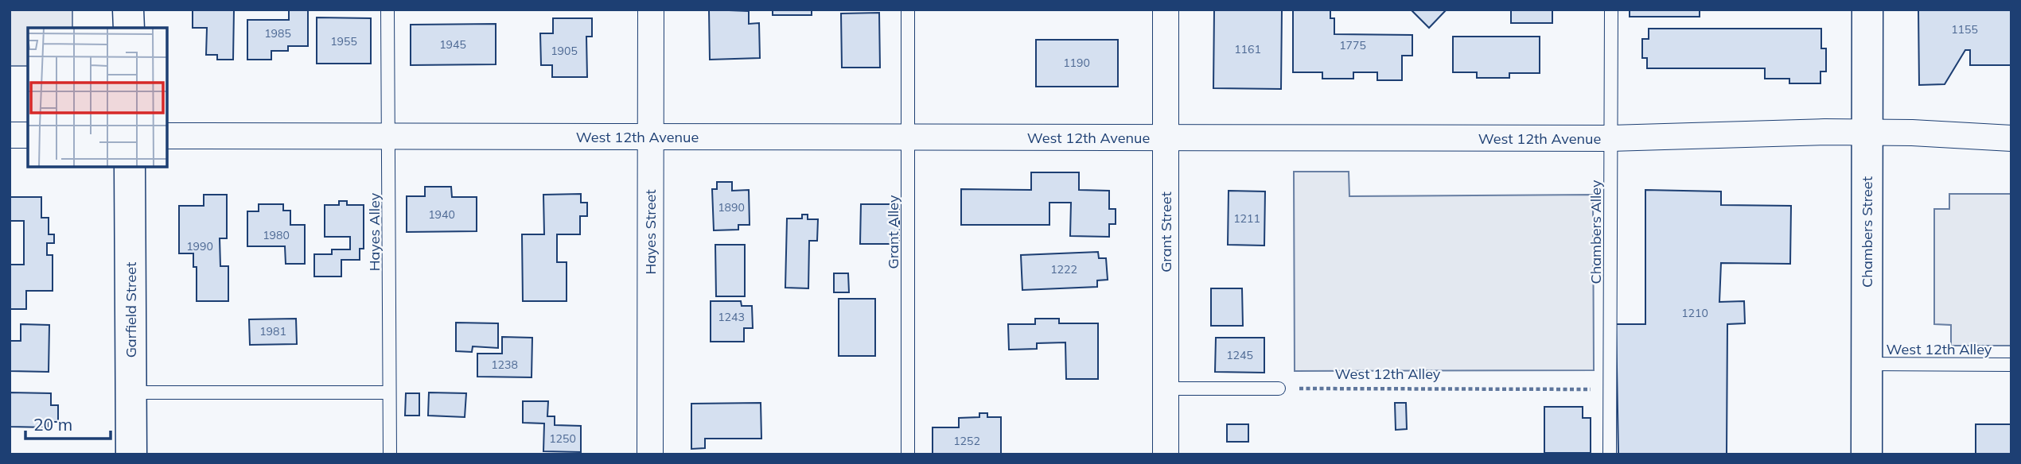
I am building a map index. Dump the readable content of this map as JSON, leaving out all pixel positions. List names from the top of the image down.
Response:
{
  "streets": {
    "main road": ["Chambers Street", "Garfield Street"],
    "street": ["West 12th Avenue", "Hayes Street", "Grant Street"],
    "lane": [
      "Hayes Alley",
      "Grant Alley",
      "Chambers Alley",
      "West 12th Alley"
    ]
  },
  "crossings": [
    ["West 12th Avenue", "Hayes Alley"],
    ["West 12th Avenue", "Hayes Street"],
    ["West 12th Avenue", "Grant Alley"],
    ["West 12th Avenue", "Grant Street"],
    ["West 12th Avenue", "Chambers Alley"],
    ["West 12th Avenue", "Chambers Street"],
    ["Chambers Alley", "West 12th Alley"],
    ["Chambers Street", "West 12th Alley"]
  ],
  "house_numbers": [
    "1155",
    "1985",
    "1955",
    "1945",
    "1775",
    "1161",
    "1905",
    "1190",
    "1890",
    "1940",
    "1211",
    "1980",
    "1990",
    "1222",
    "1210",
    "1243",
    "1981",
    "1245",
    "1238",
    "1250",
    "1252"
  ],
  "scale_bar": "20 m"
}
